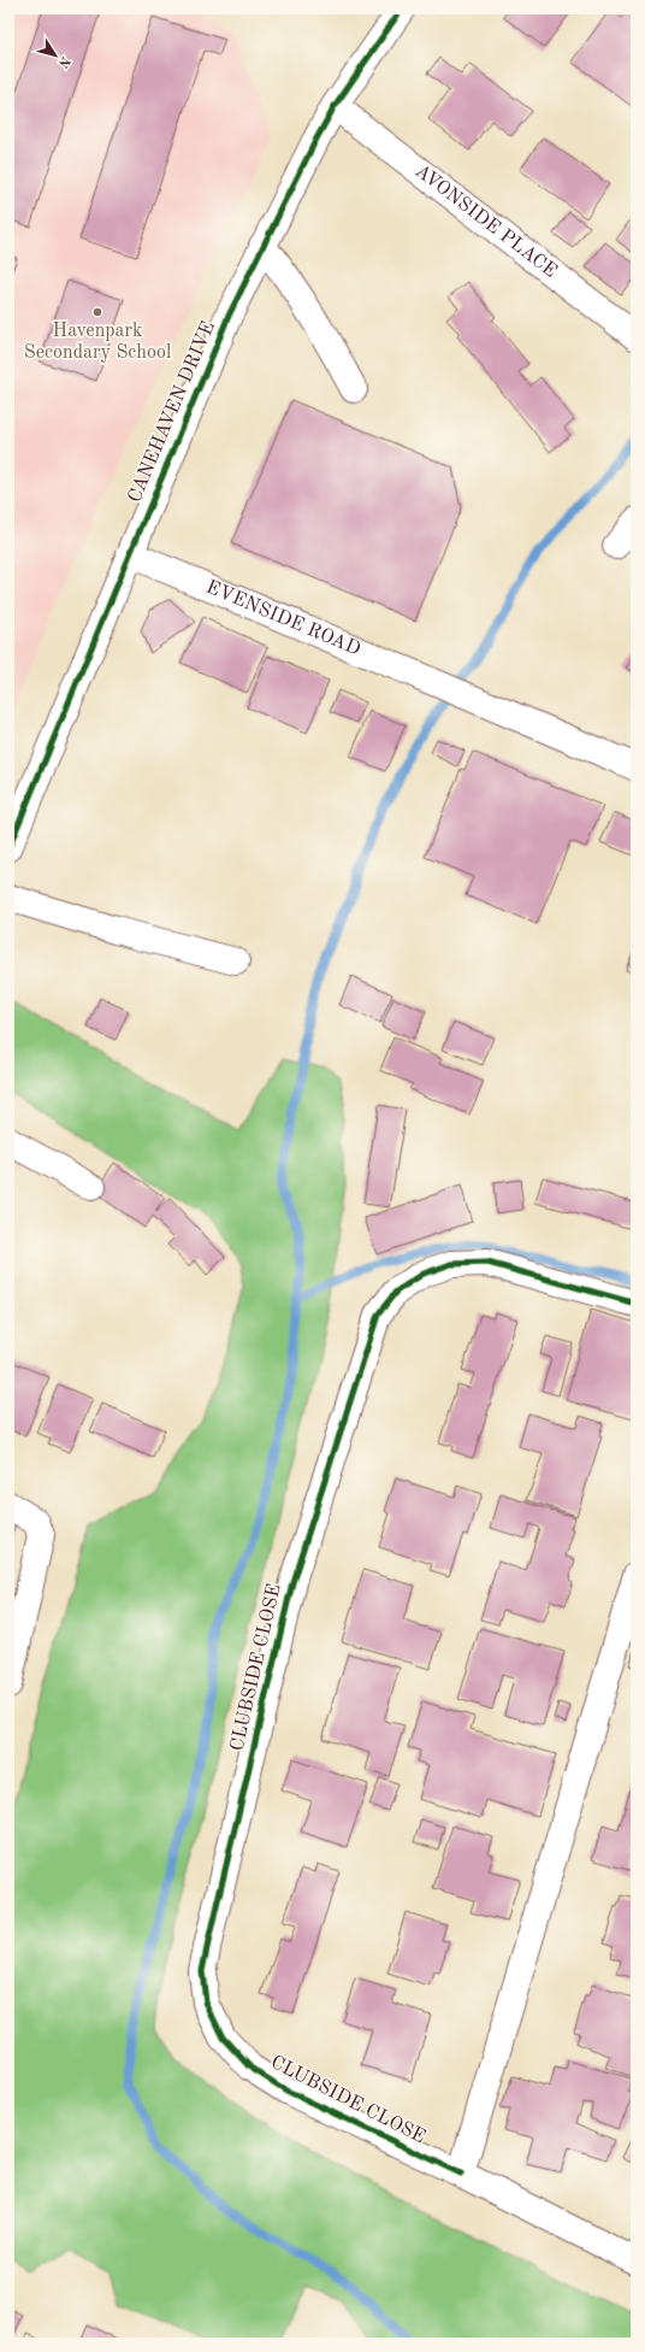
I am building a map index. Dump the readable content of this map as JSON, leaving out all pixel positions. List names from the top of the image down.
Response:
{
  "streets": {
    "street": [
      "AVONSIDE PLACE",
      "CANEHAVEN DRIVE",
      "EVENSIDE ROAD",
      "CLUBSIDE CLOSE"
    ]
  },
  "crossings": [
    ["AVONSIDE PLACE", "CANEHAVEN DRIVE"],
    ["CANEHAVEN DRIVE", "EVENSIDE ROAD"]
  ],
  "places": ["Havenpark Secondary School"],
  "north": "bottom right"
}
